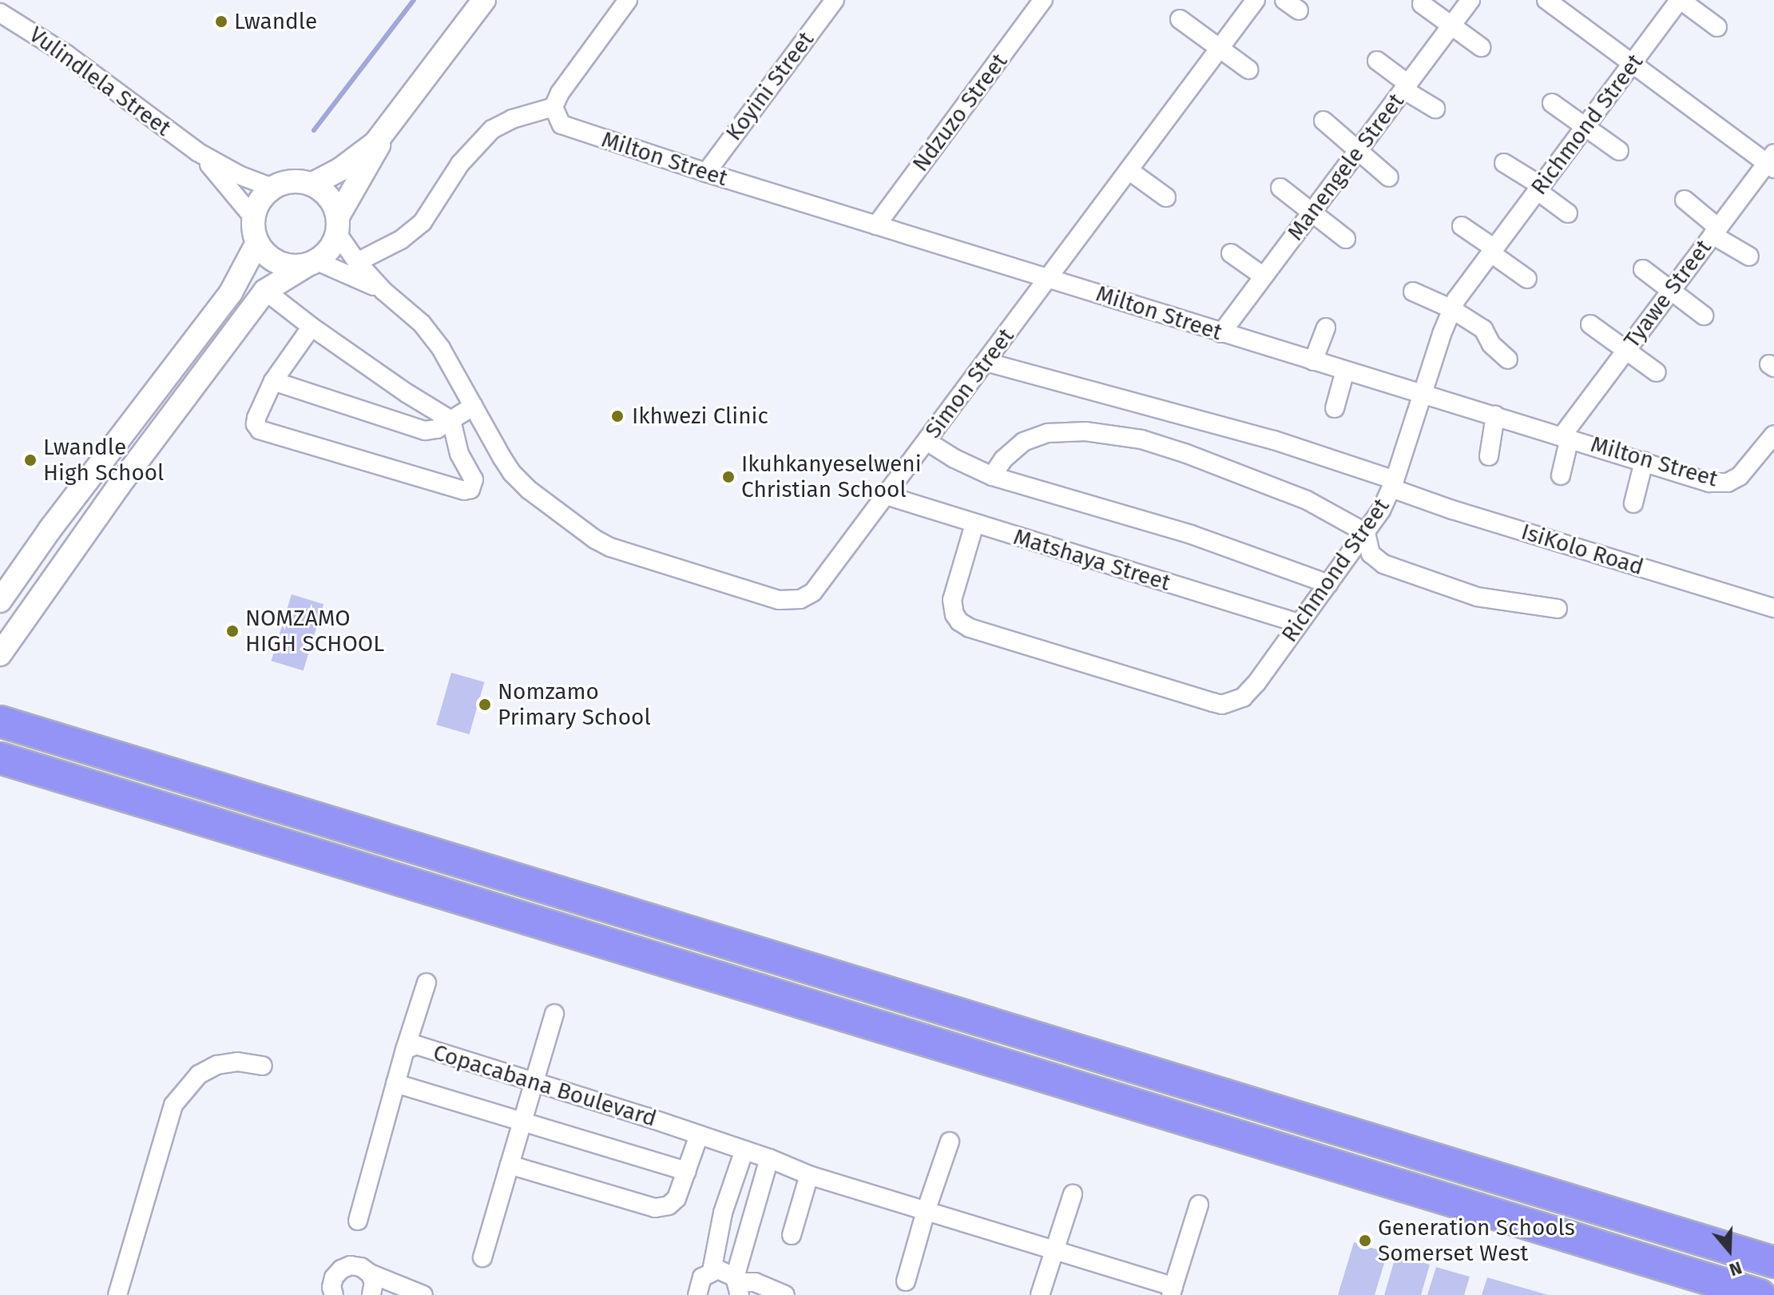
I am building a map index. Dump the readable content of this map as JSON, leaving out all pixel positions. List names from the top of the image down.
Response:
{
  "streets": {
    "street": [
      "Vulindlela Street",
      "Koyini Street",
      "Ndzuzo Street",
      "Richmond Street",
      "Milton Street",
      "Manengele Street",
      "Tyawe Street",
      "Simon Street",
      "IsiKolo Road",
      "Matshaya Street",
      "Copacabana Boulevard"
    ]
  },
  "crossings": [
    ["Vulindlela Street", "Simon Street"],
    ["Koyini Street", "Milton Street"],
    ["Ndzuzo Street", "Milton Street"],
    ["Richmond Street", "Milton Street"],
    ["Richmond Street", "IsiKolo Road"],
    ["Richmond Street", "Matshaya Street"],
    ["Milton Street", "Manengele Street"],
    ["Milton Street", "Tyawe Street"],
    ["Milton Street", "Simon Street"],
    ["Simon Street", "IsiKolo Road"],
    ["Simon Street", "Matshaya Street"]
  ],
  "places": [
    "Lwandle",
    "Ikhwezi Clinic",
    "Lwandle High School",
    "Ikuhkanyeselweni Christian School",
    "NOMZAMO HIGH SCHOOL",
    "Nomzamo Primary School",
    "Generation Schools Somerset West"
  ],
  "north": "bottom"
}
